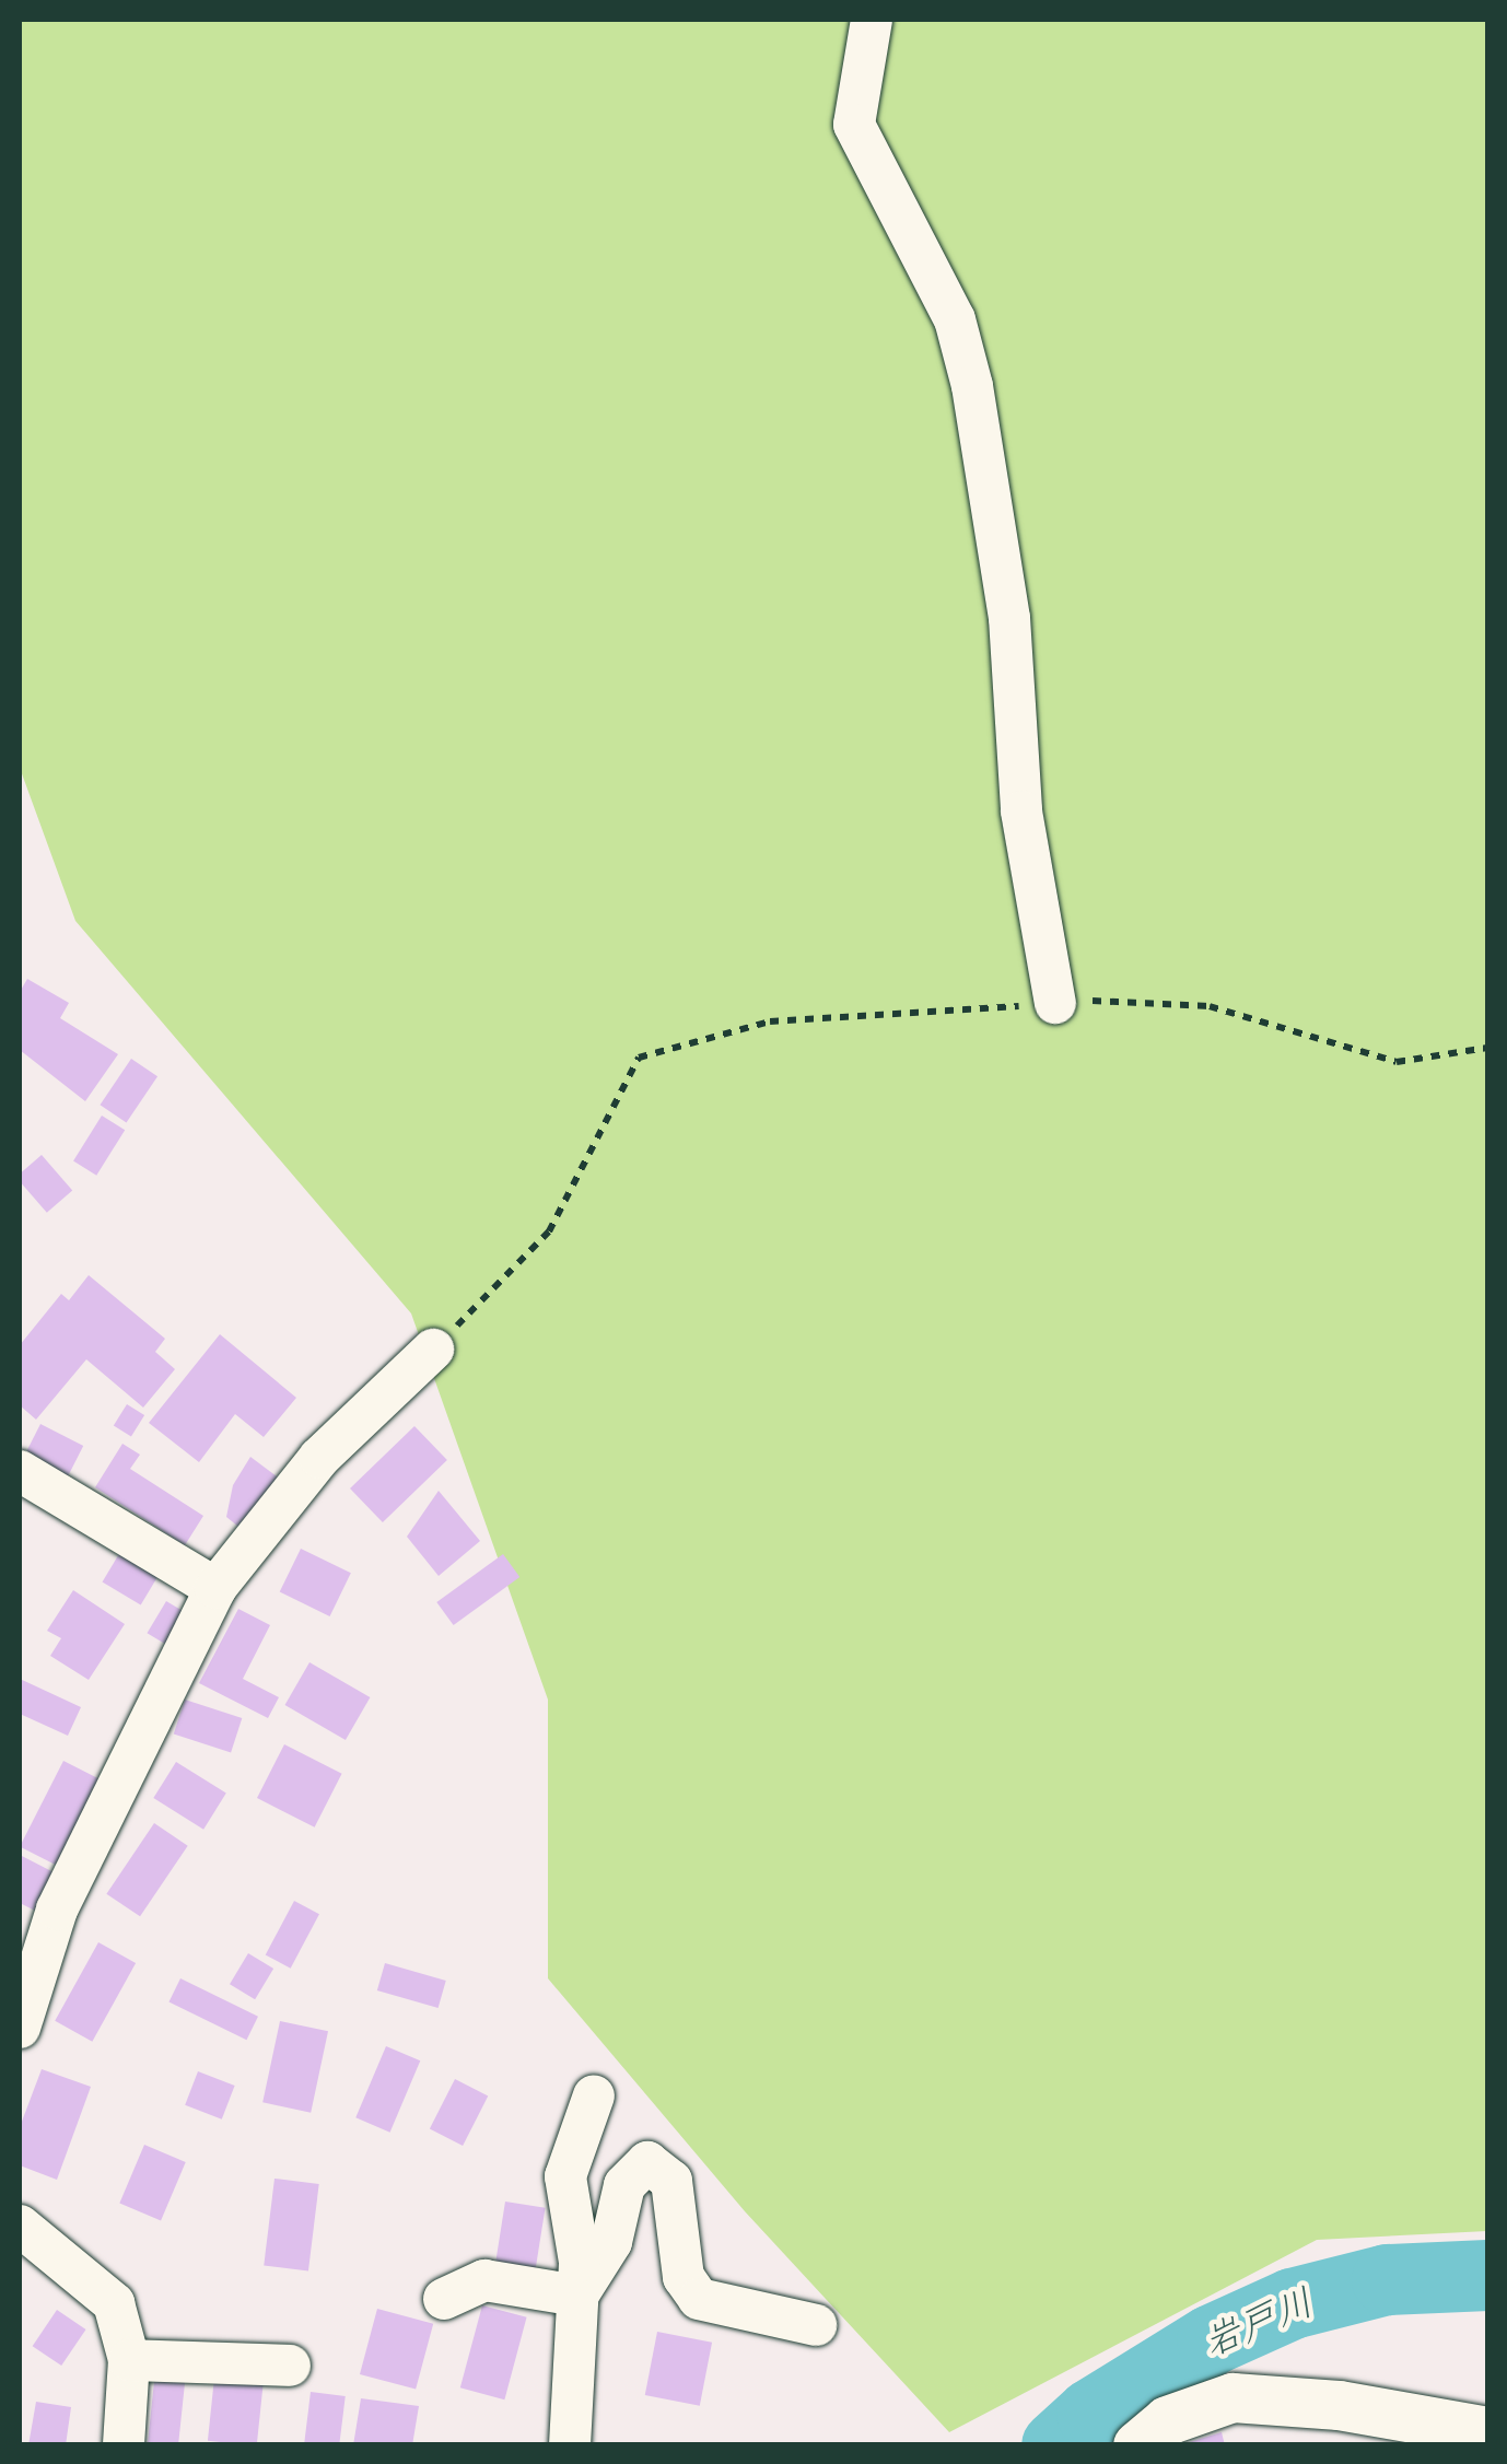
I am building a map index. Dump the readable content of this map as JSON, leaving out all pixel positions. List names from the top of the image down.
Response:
{
  "water": ["岩戸川"]
}
